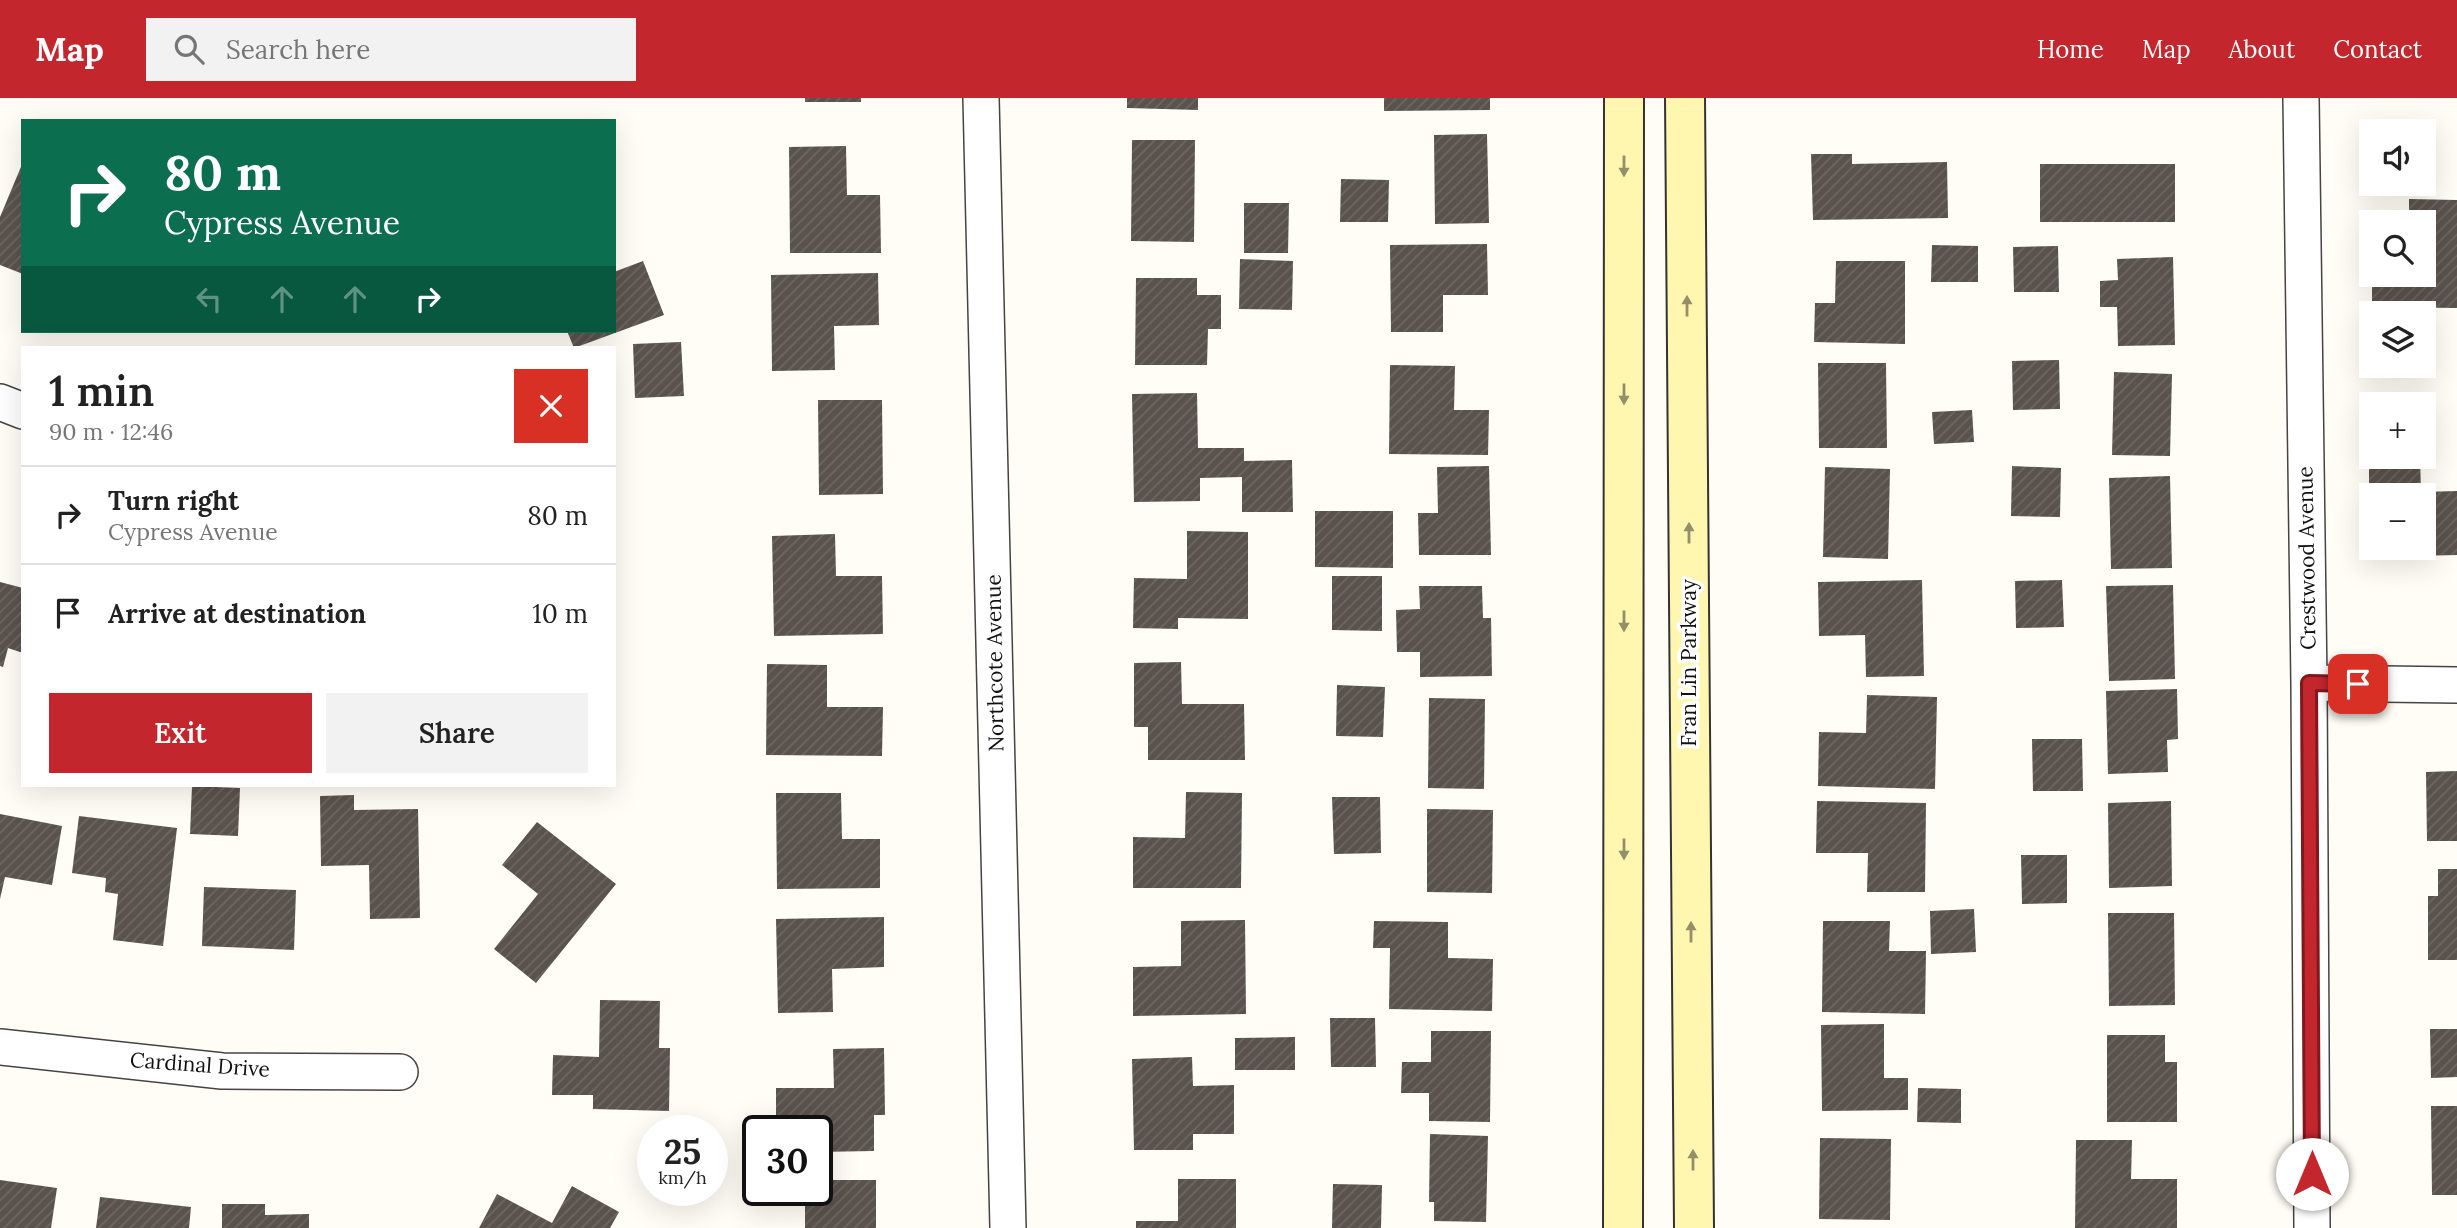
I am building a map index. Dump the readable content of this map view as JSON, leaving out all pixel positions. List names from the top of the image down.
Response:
{
  "streets": {
    "street": [
      "Crestwood Avenue",
      "Northcote Avenue",
      "Fran Lin Parkway",
      "Cardinal Drive"
    ]
  },
  "page": {
    "header": "Map",
    "search": "Search here",
    "nav": [
      "Home",
      "Map",
      "About",
      "Contact"
    ],
    "map_buttons": ["+", "−"],
    "turn": ["80 m", "Cypress Avenue"],
    "heading": ["1 min", "90 m · 12:46"],
    "list": [
      {
        "name": "Turn right",
        "note": "Cypress Avenue",
        "value": "80 m"
      },
      {
        "name": "Arrive at destination",
        "value": "10 m"
      }
    ],
    "buttons": ["Exit", "Share"],
    "speed": "25 km/h",
    "limit": "30"
  }
}
